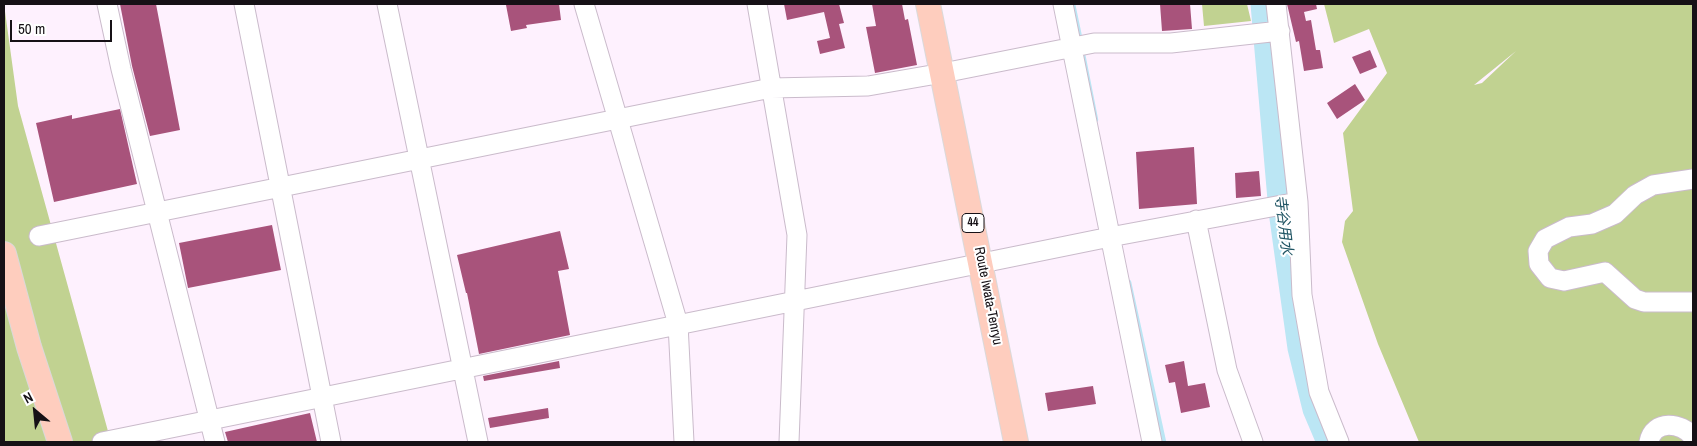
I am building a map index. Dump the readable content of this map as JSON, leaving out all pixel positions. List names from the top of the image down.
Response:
{
  "streets": {
    "main road": ["44", "Route Iwata-Tenryu"]
  },
  "water": ["寺谷用水"],
  "scale_bar": "50 m",
  "north": "top left"
}
